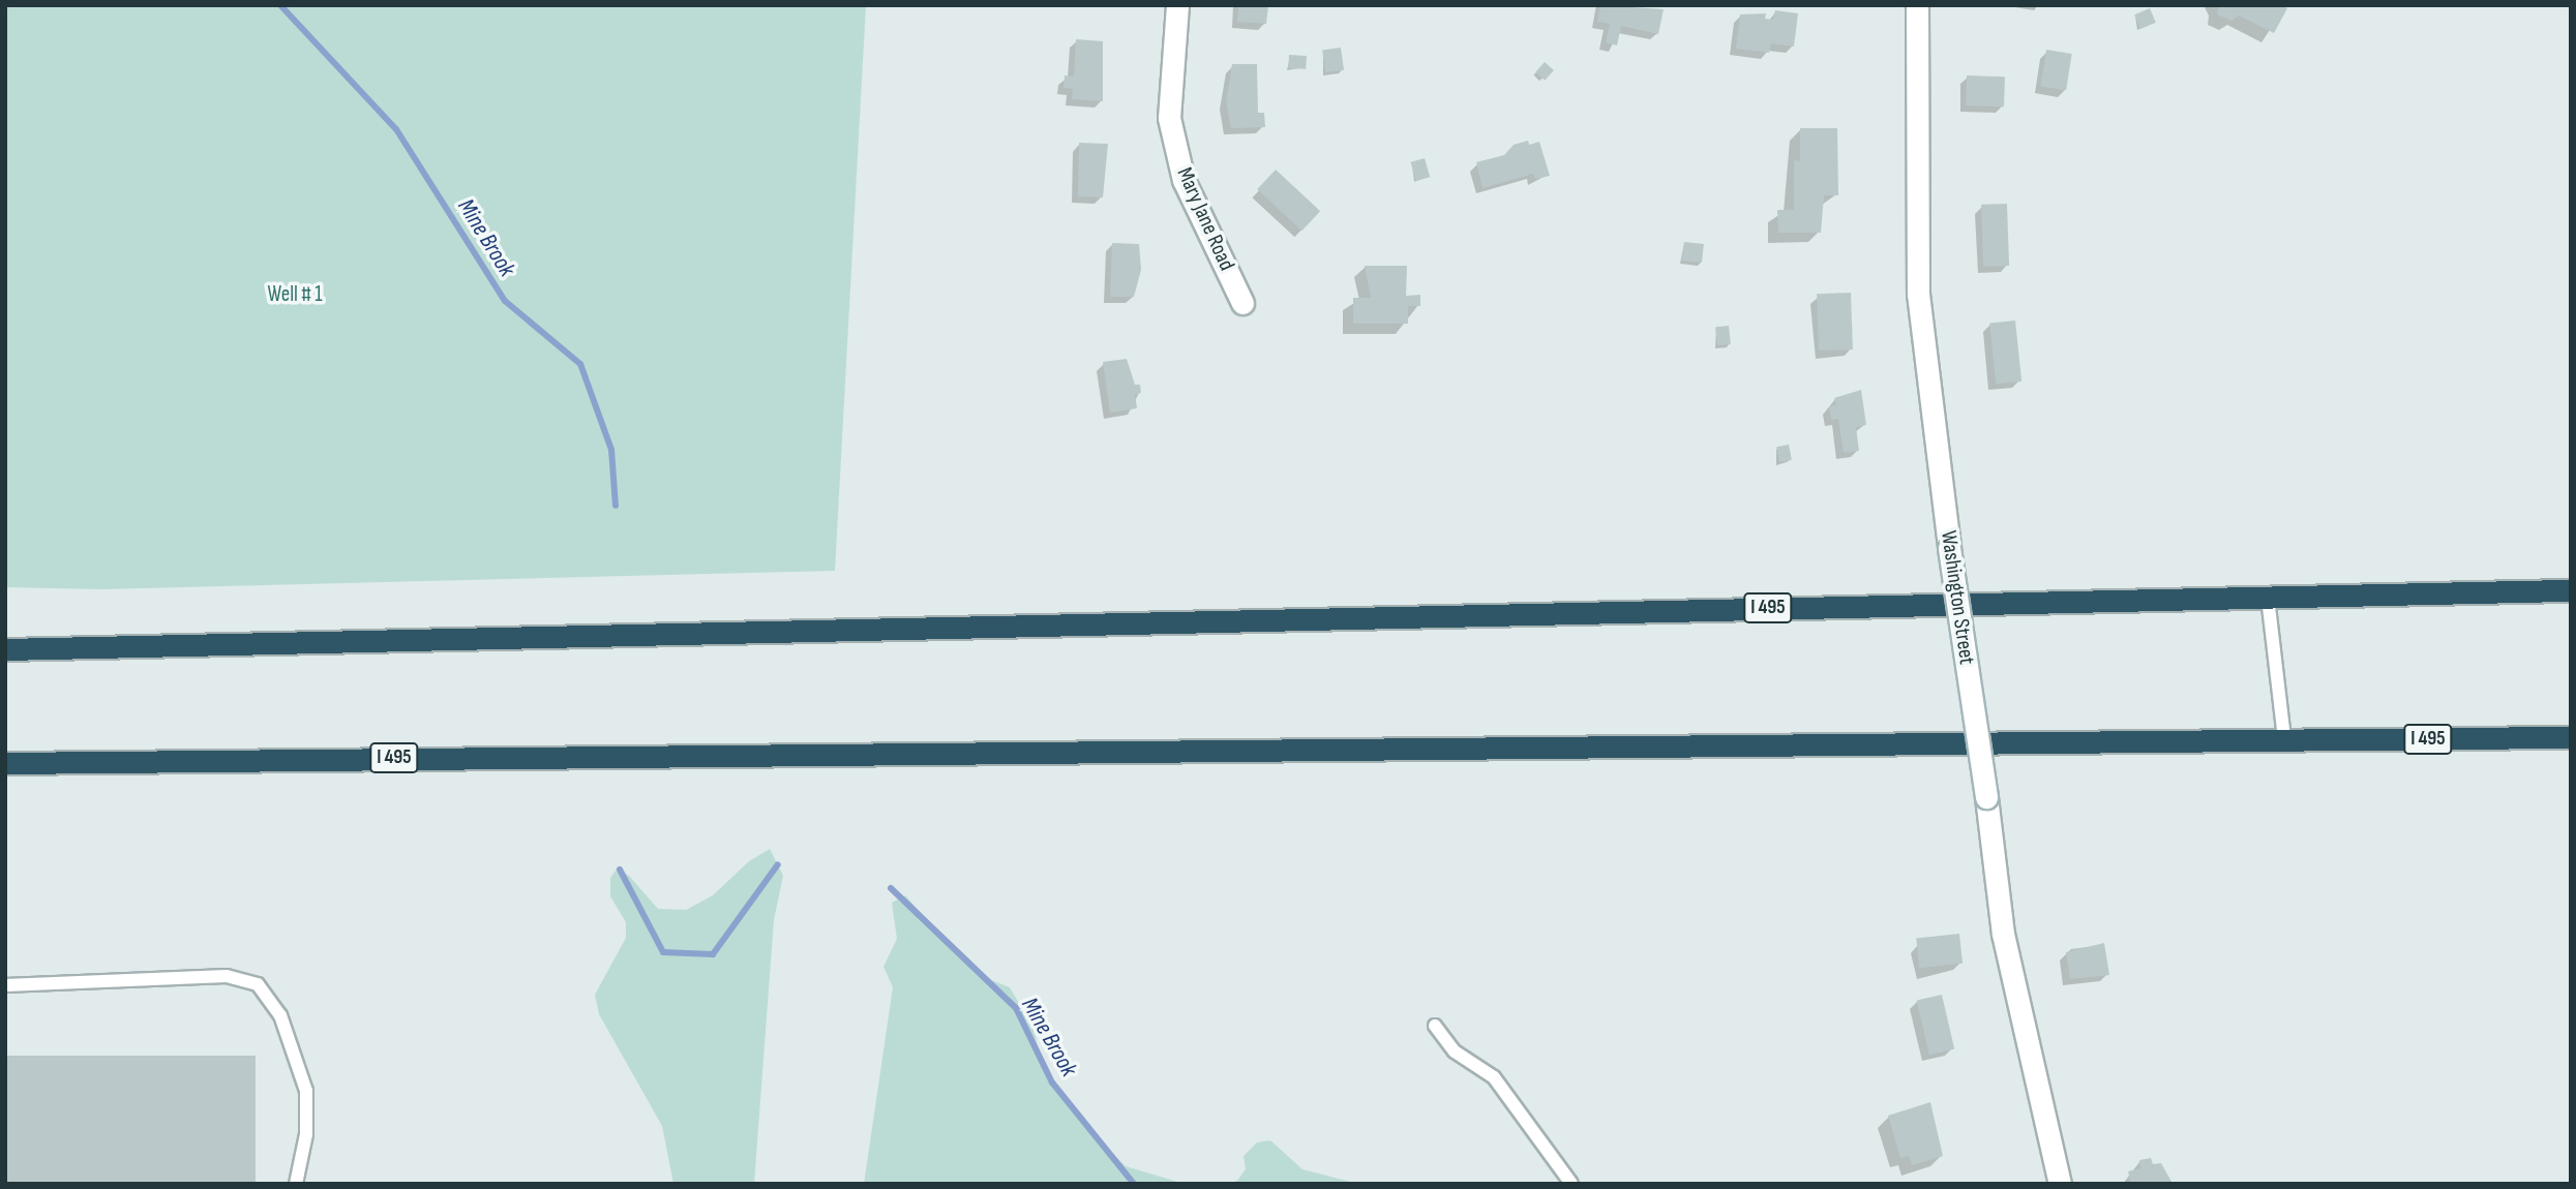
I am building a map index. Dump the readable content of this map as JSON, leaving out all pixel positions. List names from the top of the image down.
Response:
{
  "streets": {
    "highway": ["I 495"],
    "main road": ["Mary Jane Road", "Washington Street"]
  },
  "water": ["Mine Brook"],
  "parks": ["Well # 1"]
}
